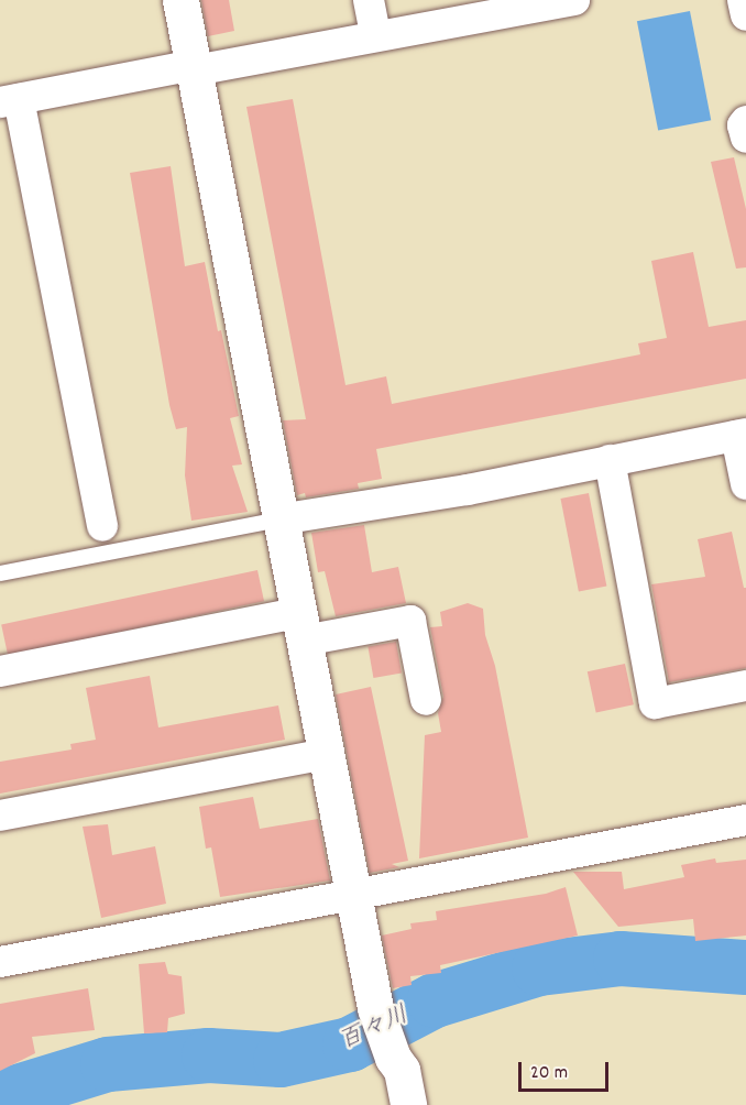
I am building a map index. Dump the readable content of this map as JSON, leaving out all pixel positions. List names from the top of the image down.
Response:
{
  "water": ["百々川"],
  "scale_bar": "20 m"
}
